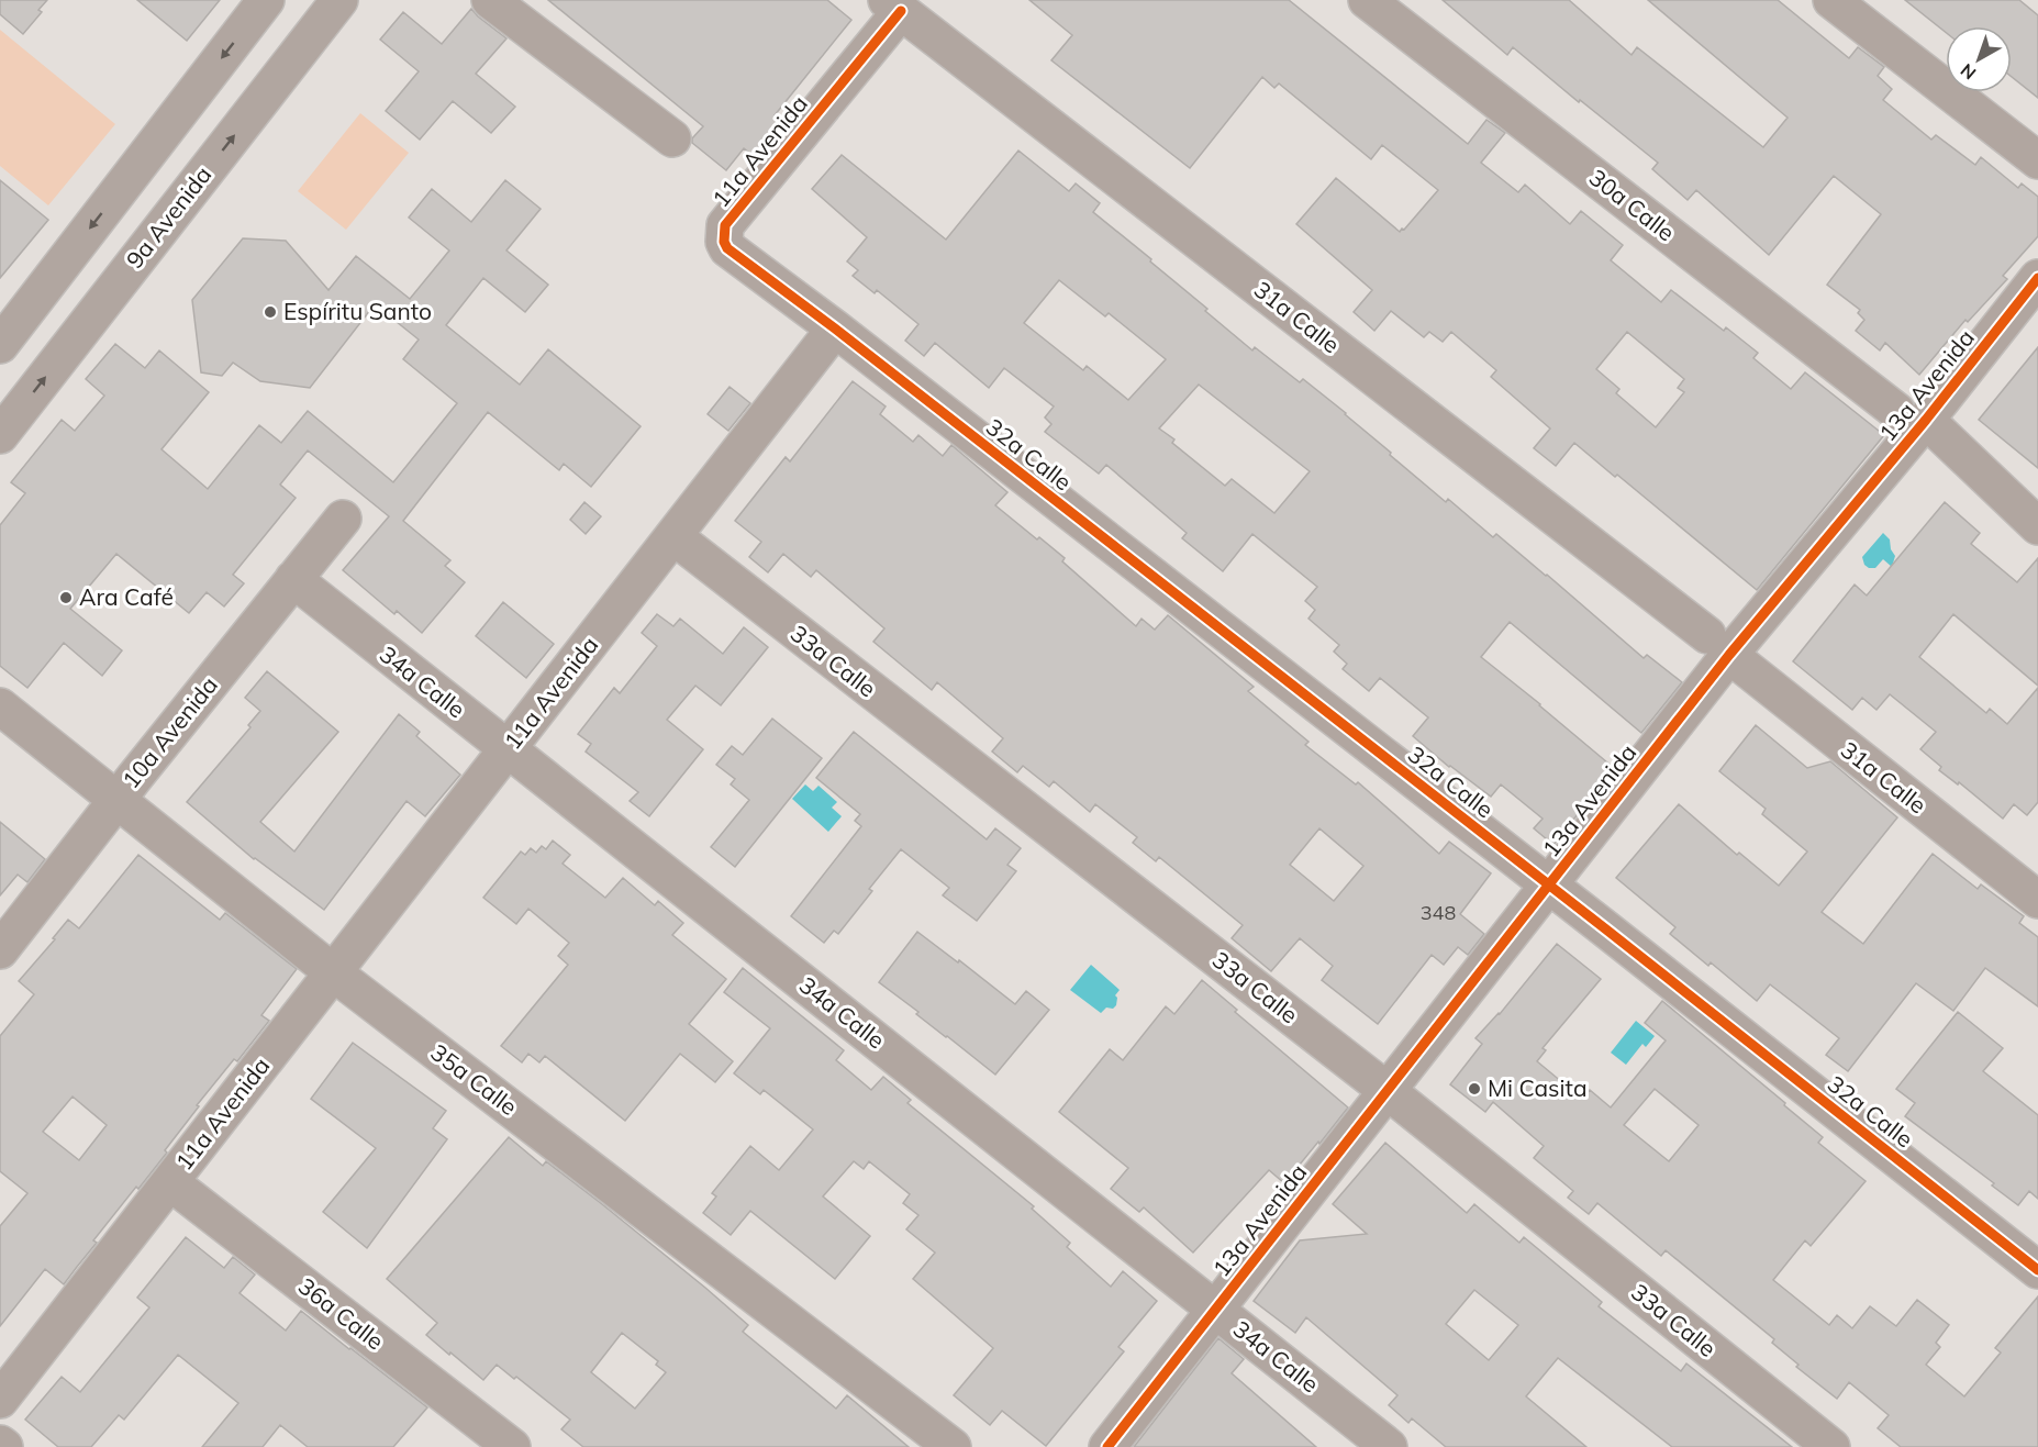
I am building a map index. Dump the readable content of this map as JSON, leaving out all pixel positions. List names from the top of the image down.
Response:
{
  "streets": {
    "street": [
      "11a Avenida",
      "30a Calle",
      "9a Avenida",
      "31a Calle",
      "13a Avenida",
      "32a Calle",
      "33a Calle",
      "34a Calle",
      "10a Avenida",
      "35a Calle",
      "36a Calle"
    ]
  },
  "crossings": [
    ["11a Avenida", "31a Calle"],
    ["11a Avenida", "32a Calle"],
    ["11a Avenida", "33a Calle"],
    ["11a Avenida", "34a Calle"],
    ["11a Avenida", "35a Calle"],
    ["11a Avenida", "36a Calle"],
    ["30a Calle", "13a Avenida"],
    ["31a Calle", "13a Avenida"],
    ["13a Avenida", "32a Calle"],
    ["13a Avenida", "33a Calle"],
    ["13a Avenida", "34a Calle"],
    ["34a Calle", "10a Avenida"],
    ["10a Avenida", "35a Calle"]
  ],
  "places": ["Espíritu Santo", "Ara Café", "Mi Casita"],
  "house_numbers": ["348"],
  "north": "bottom left"
}
